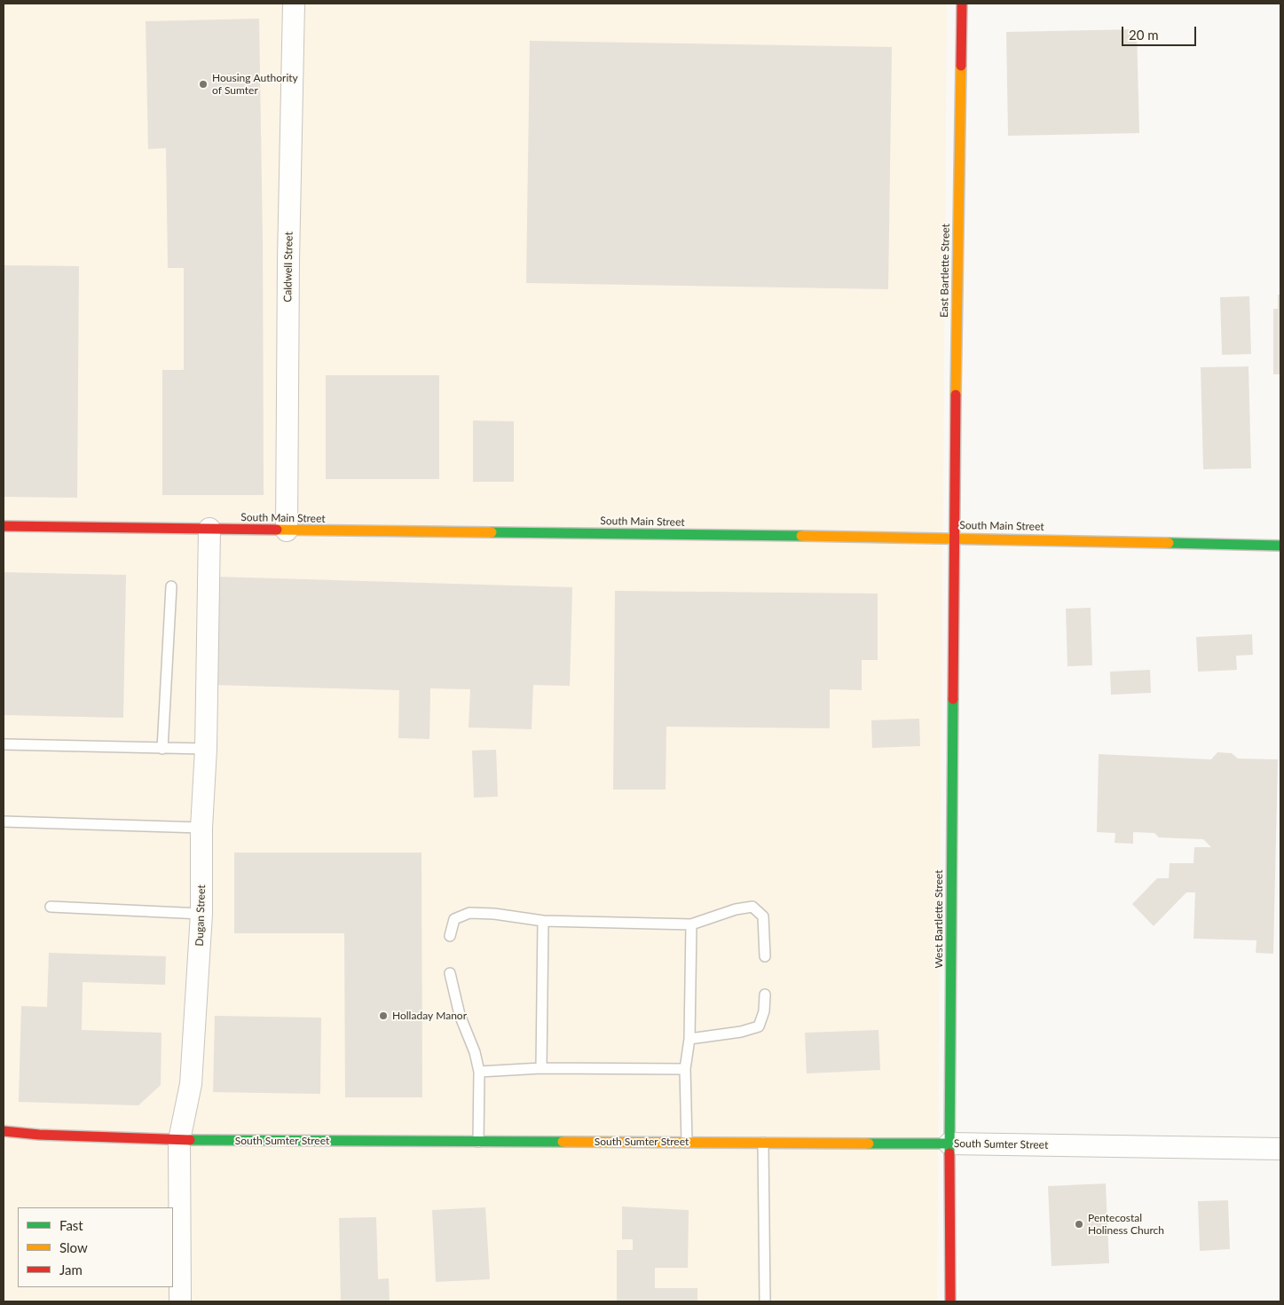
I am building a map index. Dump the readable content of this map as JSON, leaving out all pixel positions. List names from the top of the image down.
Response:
{
  "streets": {
    "street": [
      "Caldwell Street",
      "East Bartlette Street",
      "South Main Street",
      "Dugan Street",
      "West Bartlette Street",
      "South Sumter Street"
    ]
  },
  "crossings": [
    ["Caldwell Street", "South Main Street"],
    ["East Bartlette Street", "South Main Street"],
    ["East Bartlette Street", "West Bartlette Street"],
    ["South Main Street", "Dugan Street"],
    ["South Main Street", "West Bartlette Street"],
    ["Dugan Street", "South Sumter Street"],
    ["West Bartlette Street", "South Sumter Street"]
  ],
  "places": ["Housing Authority of Sumter", "Holladay Manor", "Pentecostal Holiness Church"],
  "legend": ["Fast", "Slow", "Jam"],
  "scale_bar": "20 m"
}
